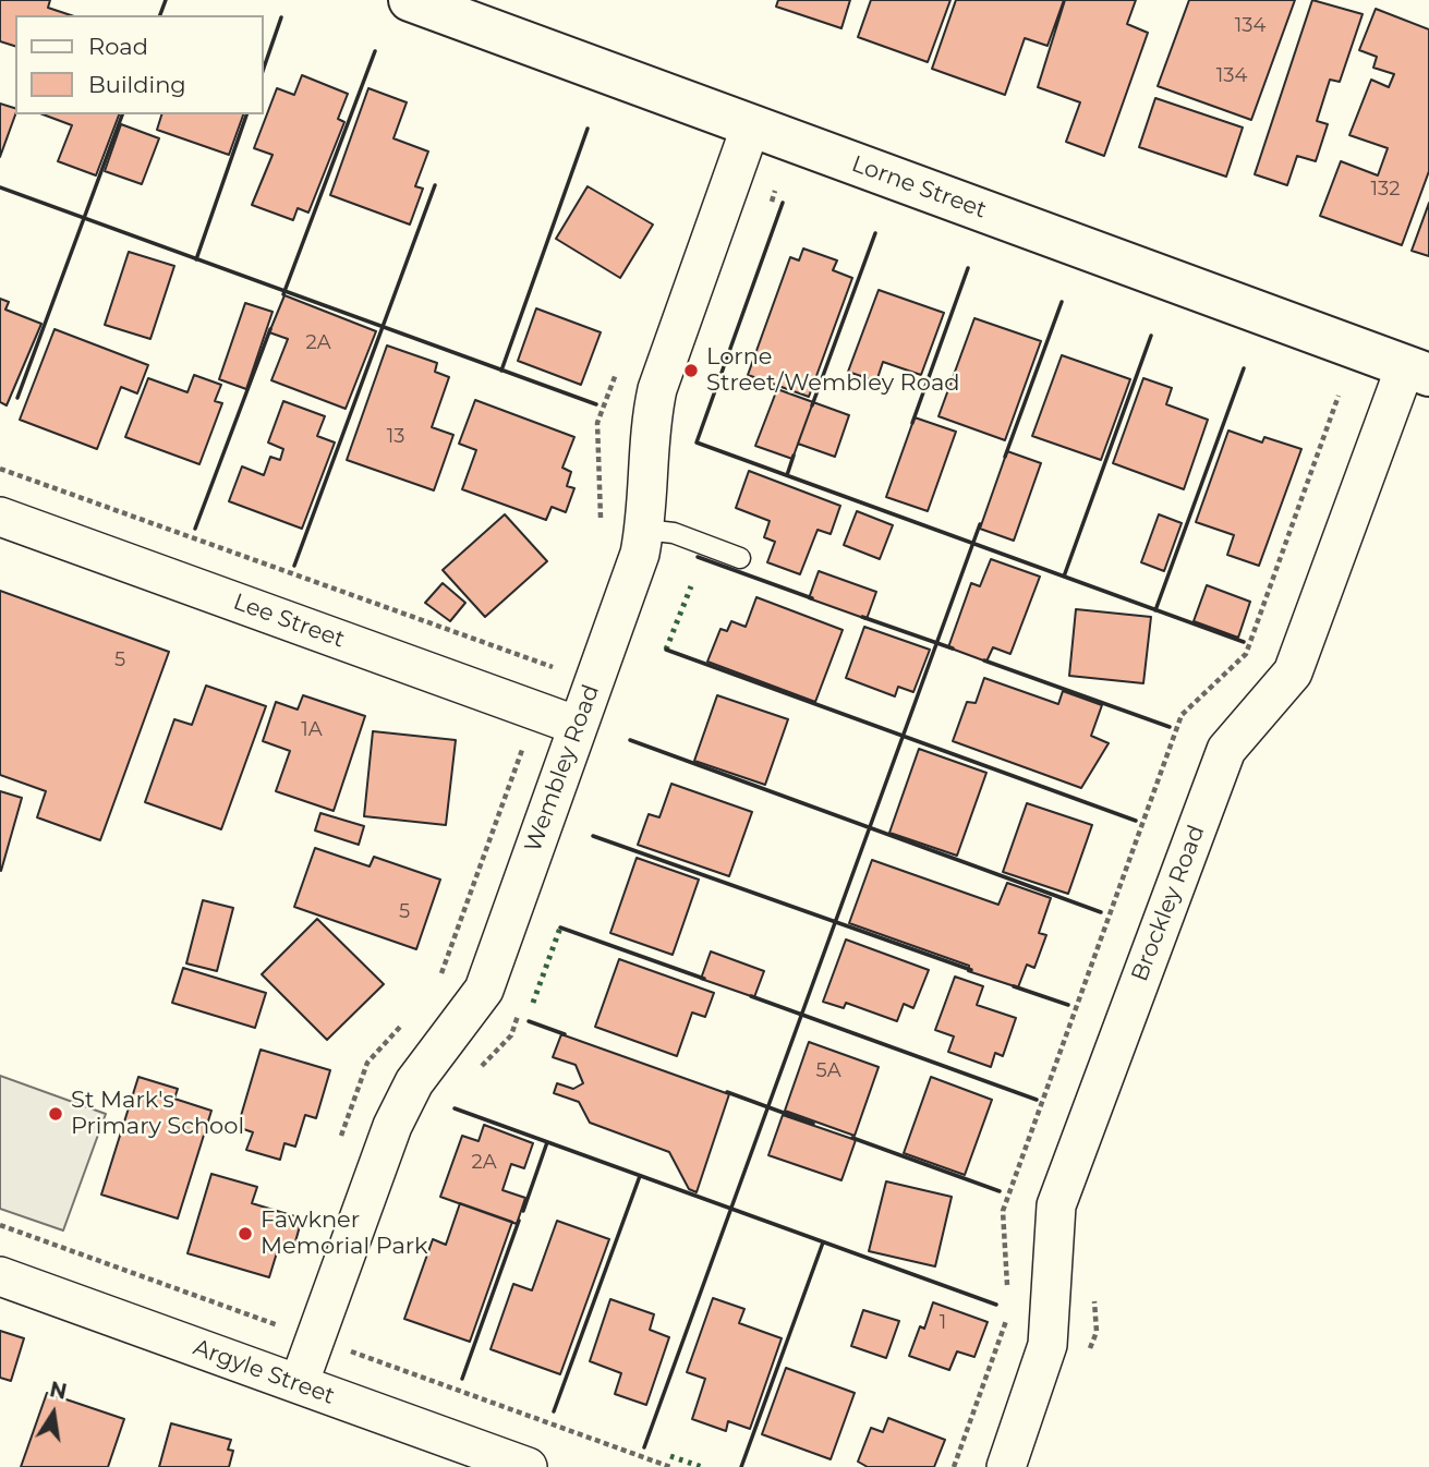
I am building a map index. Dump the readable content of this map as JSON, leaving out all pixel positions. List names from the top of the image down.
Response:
{
  "streets": {
    "street": [
      "Lorne Street",
      "Lee Street",
      "Wembley Road",
      "Brockley Road",
      "Argyle Street"
    ]
  },
  "crossings": [
    ["Lorne Street", "Wembley Road"],
    ["Lorne Street", "Brockley Road"],
    ["Lee Street", "Wembley Road"],
    ["Wembley Road", "Argyle Street"]
  ],
  "places": ["Lorne Street/Wembley Road", "St Mark's Primary School", "Fawkner Memorial Park"],
  "house_numbers": [
    "134",
    "134",
    "132",
    "2A",
    "13",
    "5",
    "1A",
    "5",
    "5A",
    "2A",
    "1"
  ],
  "legend": ["Road", "Building"],
  "north": "top"
}
